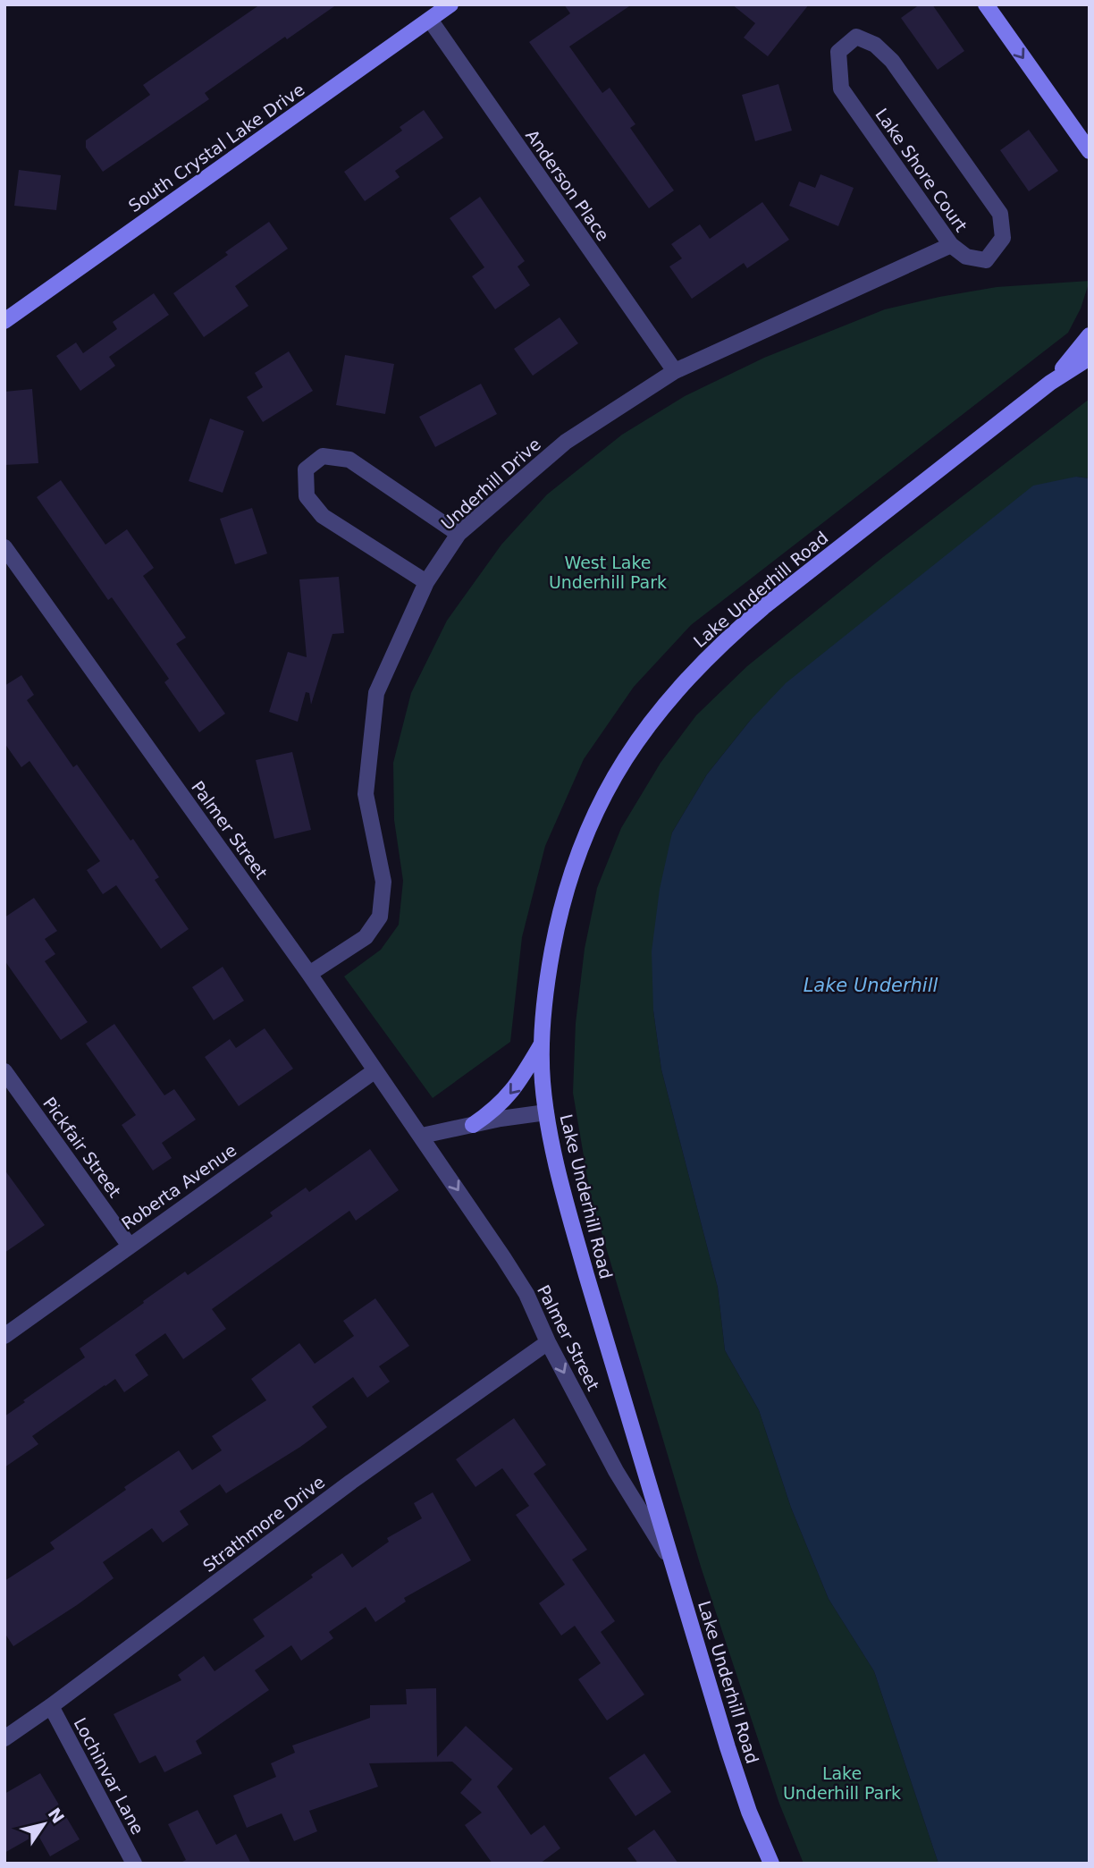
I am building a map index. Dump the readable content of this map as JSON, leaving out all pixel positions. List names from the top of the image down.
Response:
{
  "streets": {
    "main road": ["South Crystal Lake Drive", "Lake Underhill Road"],
    "street": [
      "Lake Shore Court",
      "Anderson Place",
      "Underhill Drive",
      "Palmer Street",
      "Pickfair Street",
      "Roberta Avenue",
      "Strathmore Drive",
      "Lochinvar Lane"
    ]
  },
  "crossings": [
    ["South Crystal Lake Drive", "Anderson Place"],
    ["Lake Shore Court", "Underhill Drive"],
    ["Anderson Place", "Underhill Drive"],
    ["Underhill Drive", "Palmer Street"],
    ["Lake Underhill Road", "Palmer Street"],
    ["Palmer Street", "Roberta Avenue"],
    ["Palmer Street", "Strathmore Drive"],
    ["Pickfair Street", "Roberta Avenue"],
    ["Strathmore Drive", "Lochinvar Lane"]
  ],
  "one_way": ["Palmer Street"],
  "water": ["Lake Underhill"],
  "parks": ["West Lake Underhill Park", "Lake Underhill Park"],
  "north": "top right"
}
